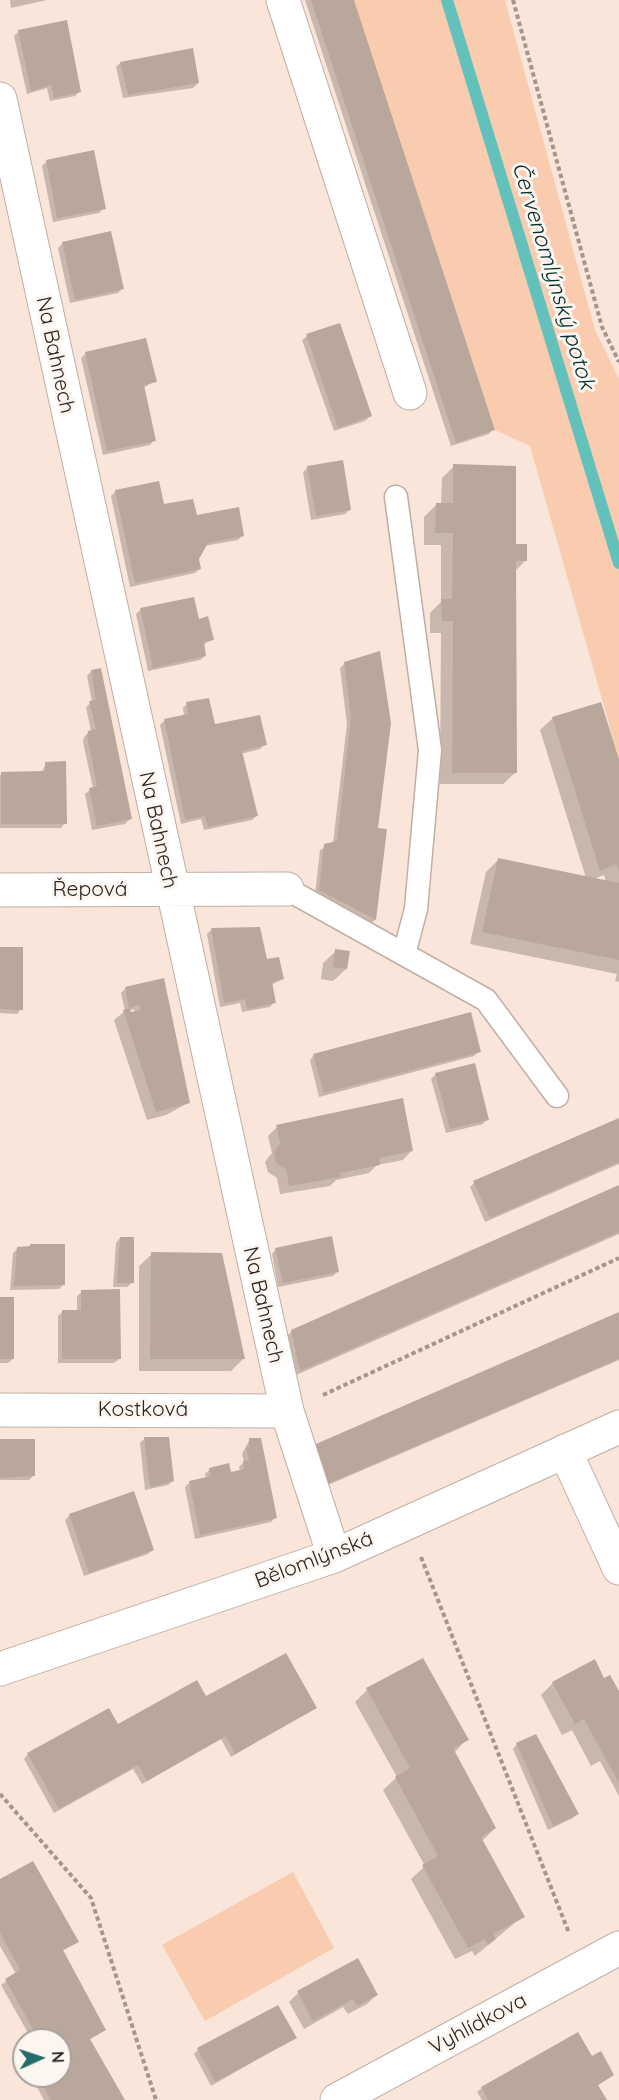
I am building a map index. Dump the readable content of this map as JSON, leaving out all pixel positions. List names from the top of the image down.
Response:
{
  "streets": {
    "street": [
      "Na Bahnech",
      "Řepová",
      "Kostková",
      "Bělomlýnská",
      "Vyhlídkova"
    ]
  },
  "crossings": [
    ["Na Bahnech", "Řepová"],
    ["Na Bahnech", "Kostková"],
    ["Na Bahnech", "Bělomlýnská"]
  ],
  "water": ["Červenomlýnský potok"],
  "north": "right"
}
